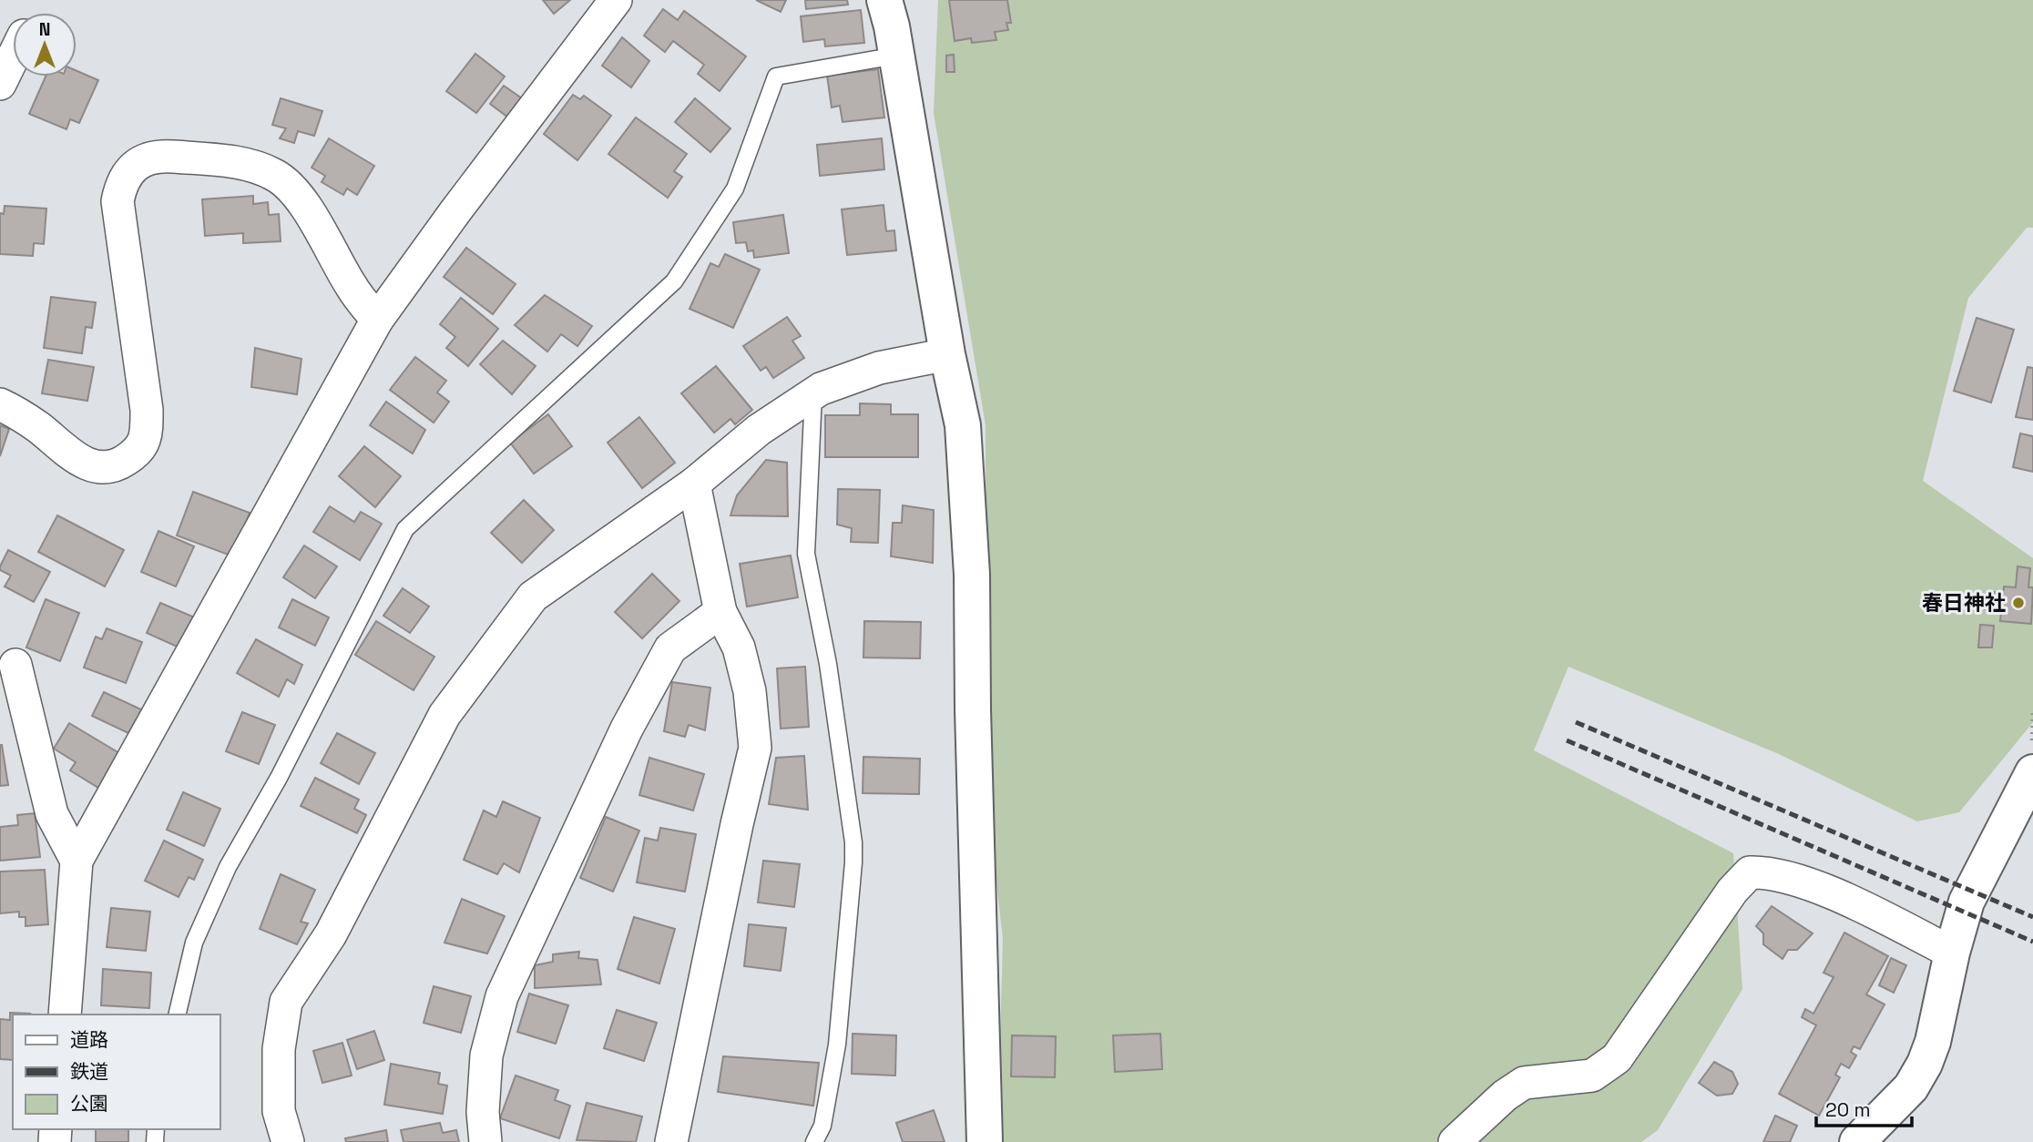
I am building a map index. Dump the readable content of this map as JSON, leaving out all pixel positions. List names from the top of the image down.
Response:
{
  "places": ["春日神社"],
  "legend": ["道路", "鉄道", "公園"],
  "scale_bar": "20 m",
  "north": "top"
}
